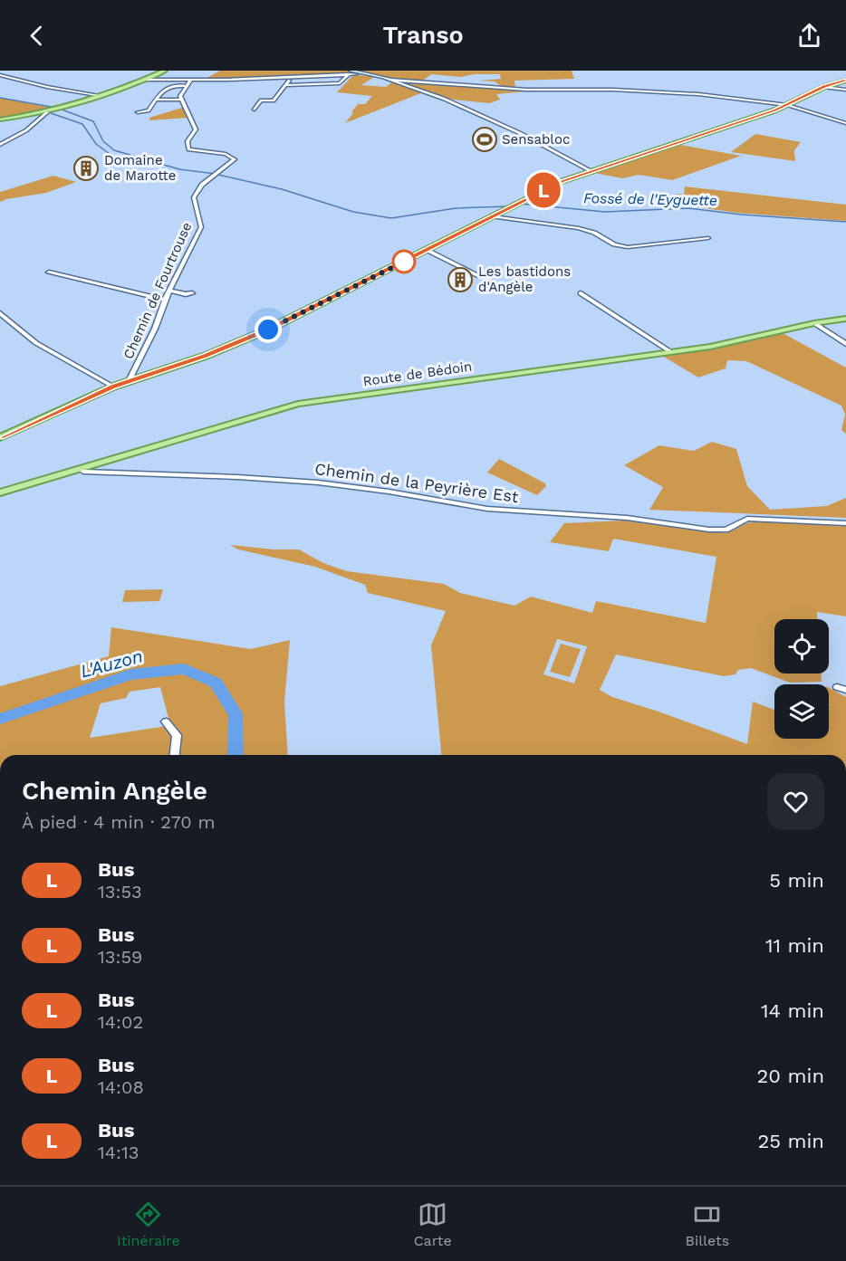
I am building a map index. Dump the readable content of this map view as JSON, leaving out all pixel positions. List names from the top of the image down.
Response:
{
  "streets": {
    "main road": ["Route de Bédoin"],
    "street": ["Chemin de Fourtrouse", "Chemin de la Peyrière Est"]
  },
  "crossings": [
    ["Route de Bédoin", "Chemin de la Peyrière Est"]
  ],
  "water": ["Fossé de l'Eyguette", "L'Auzon"],
  "places": {
    "sports": ["Sensabloc"],
    "building": ["Domaine de Marotte", "Les bastidons d'Angèle"]
  },
  "lines": ["bus line L"],
  "page": {
    "header": "Transo",
    "on_map": "L",
    "heading": ["Chemin Angèle", "À pied · 4 min · 270 m"],
    "list": [
      {
        "mark": "L",
        "name": "Bus",
        "note": "13:53",
        "value": "5 min"
      },
      {
        "mark": "L",
        "name": "Bus",
        "note": "13:59",
        "value": "11 min"
      },
      {
        "mark": "L",
        "name": "Bus",
        "note": "14:02",
        "value": "14 min"
      },
      {
        "mark": "L",
        "name": "Bus",
        "note": "14:08",
        "value": "20 min"
      },
      {
        "mark": "L",
        "name": "Bus",
        "note": "14:13",
        "value": "25 min"
      }
    ],
    "tabs": ["Itinéraire", "Carte", "Billets"]
  }
}
